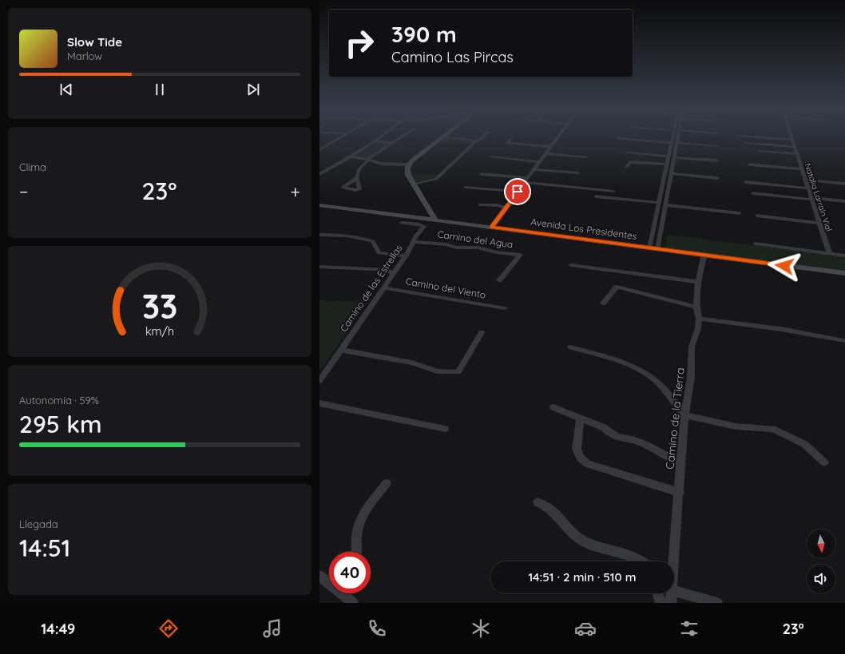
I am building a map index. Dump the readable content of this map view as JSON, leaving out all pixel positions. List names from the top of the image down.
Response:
{
  "streets": {
    "street": [
      "Natalia Larraín Vial",
      "Avenida Los Presidentes",
      "Camino del Agua",
      "Camino de las Estrellas",
      "Camino del Viento",
      "Camino de la Tierra"
    ]
  },
  "crossings": [
    ["Camino del Agua", "Camino de las Estrellas"],
    ["Camino de las Estrellas", "Camino del Viento"]
  ],
  "north": "bottom",
  "page": {
    "turn": ["390 m", "Camino Las Pircas"],
    "song": ["Slow Tide", "Marlow"],
    "tile": [
      "Clima",
      ["Autonomía · 59%", "295 km"],
      ["Llegada", "14:51"]
    ],
    "heat": ["−", "23°", "+"],
    "limit": "40",
    "trip": "14:51 · 2 min · 510 m",
    "tabs": ["14:49", "23°"],
    "gauge": ["33", "km/h"]
  }
}
